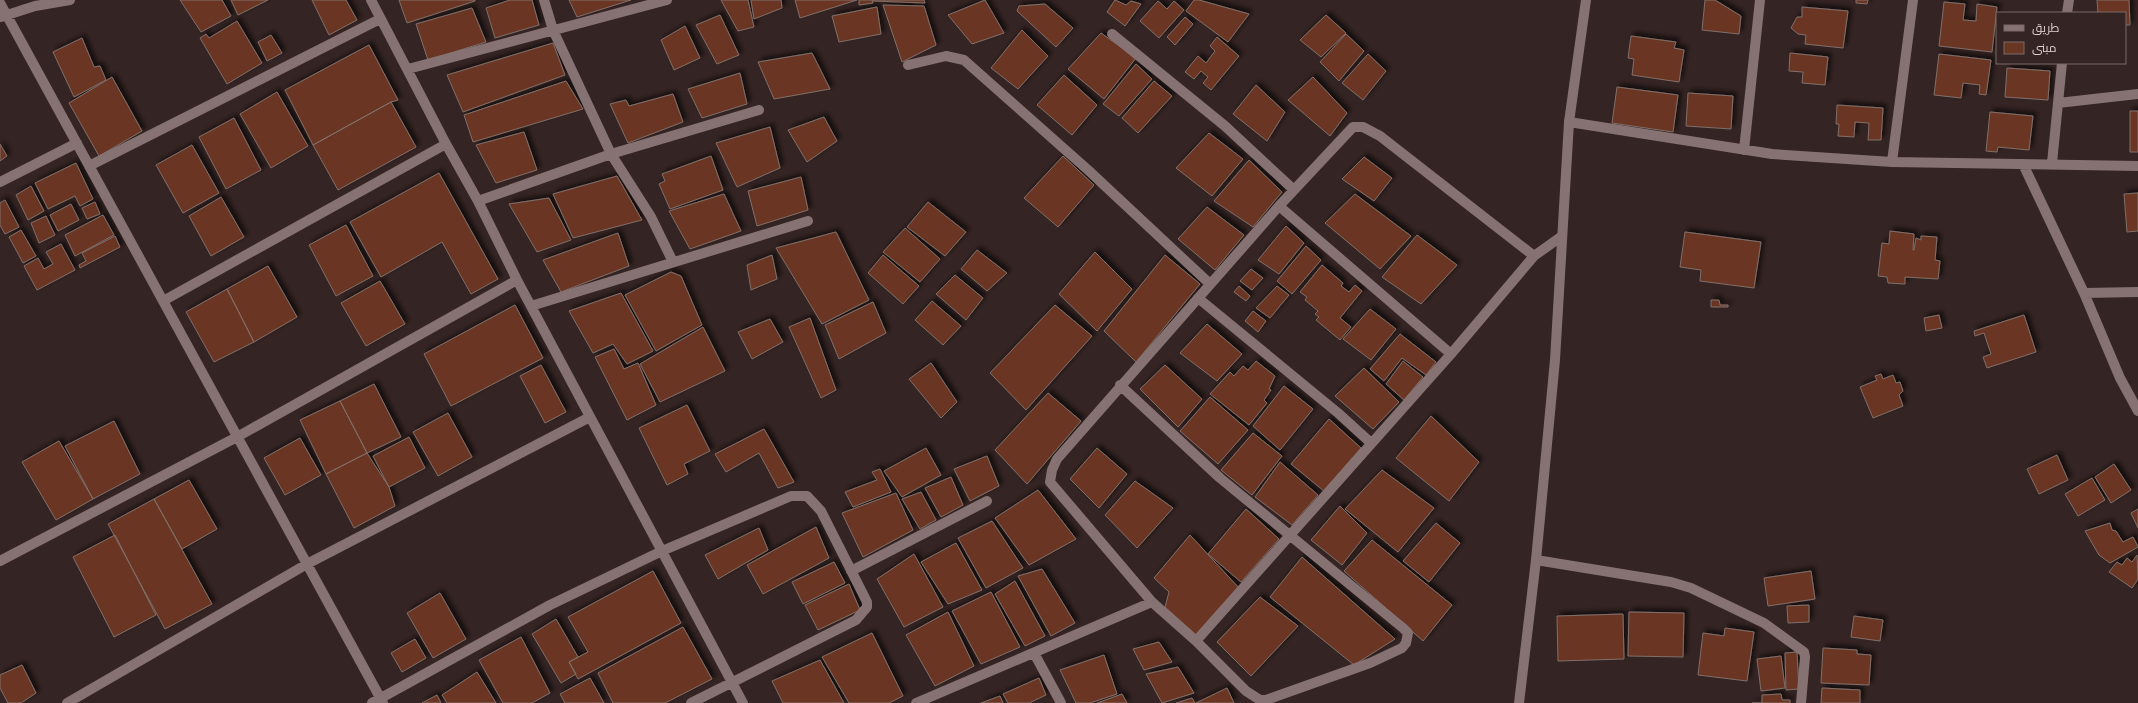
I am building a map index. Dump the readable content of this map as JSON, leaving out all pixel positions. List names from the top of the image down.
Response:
{
  "legend": ["طريق", "مبنى"]
}
